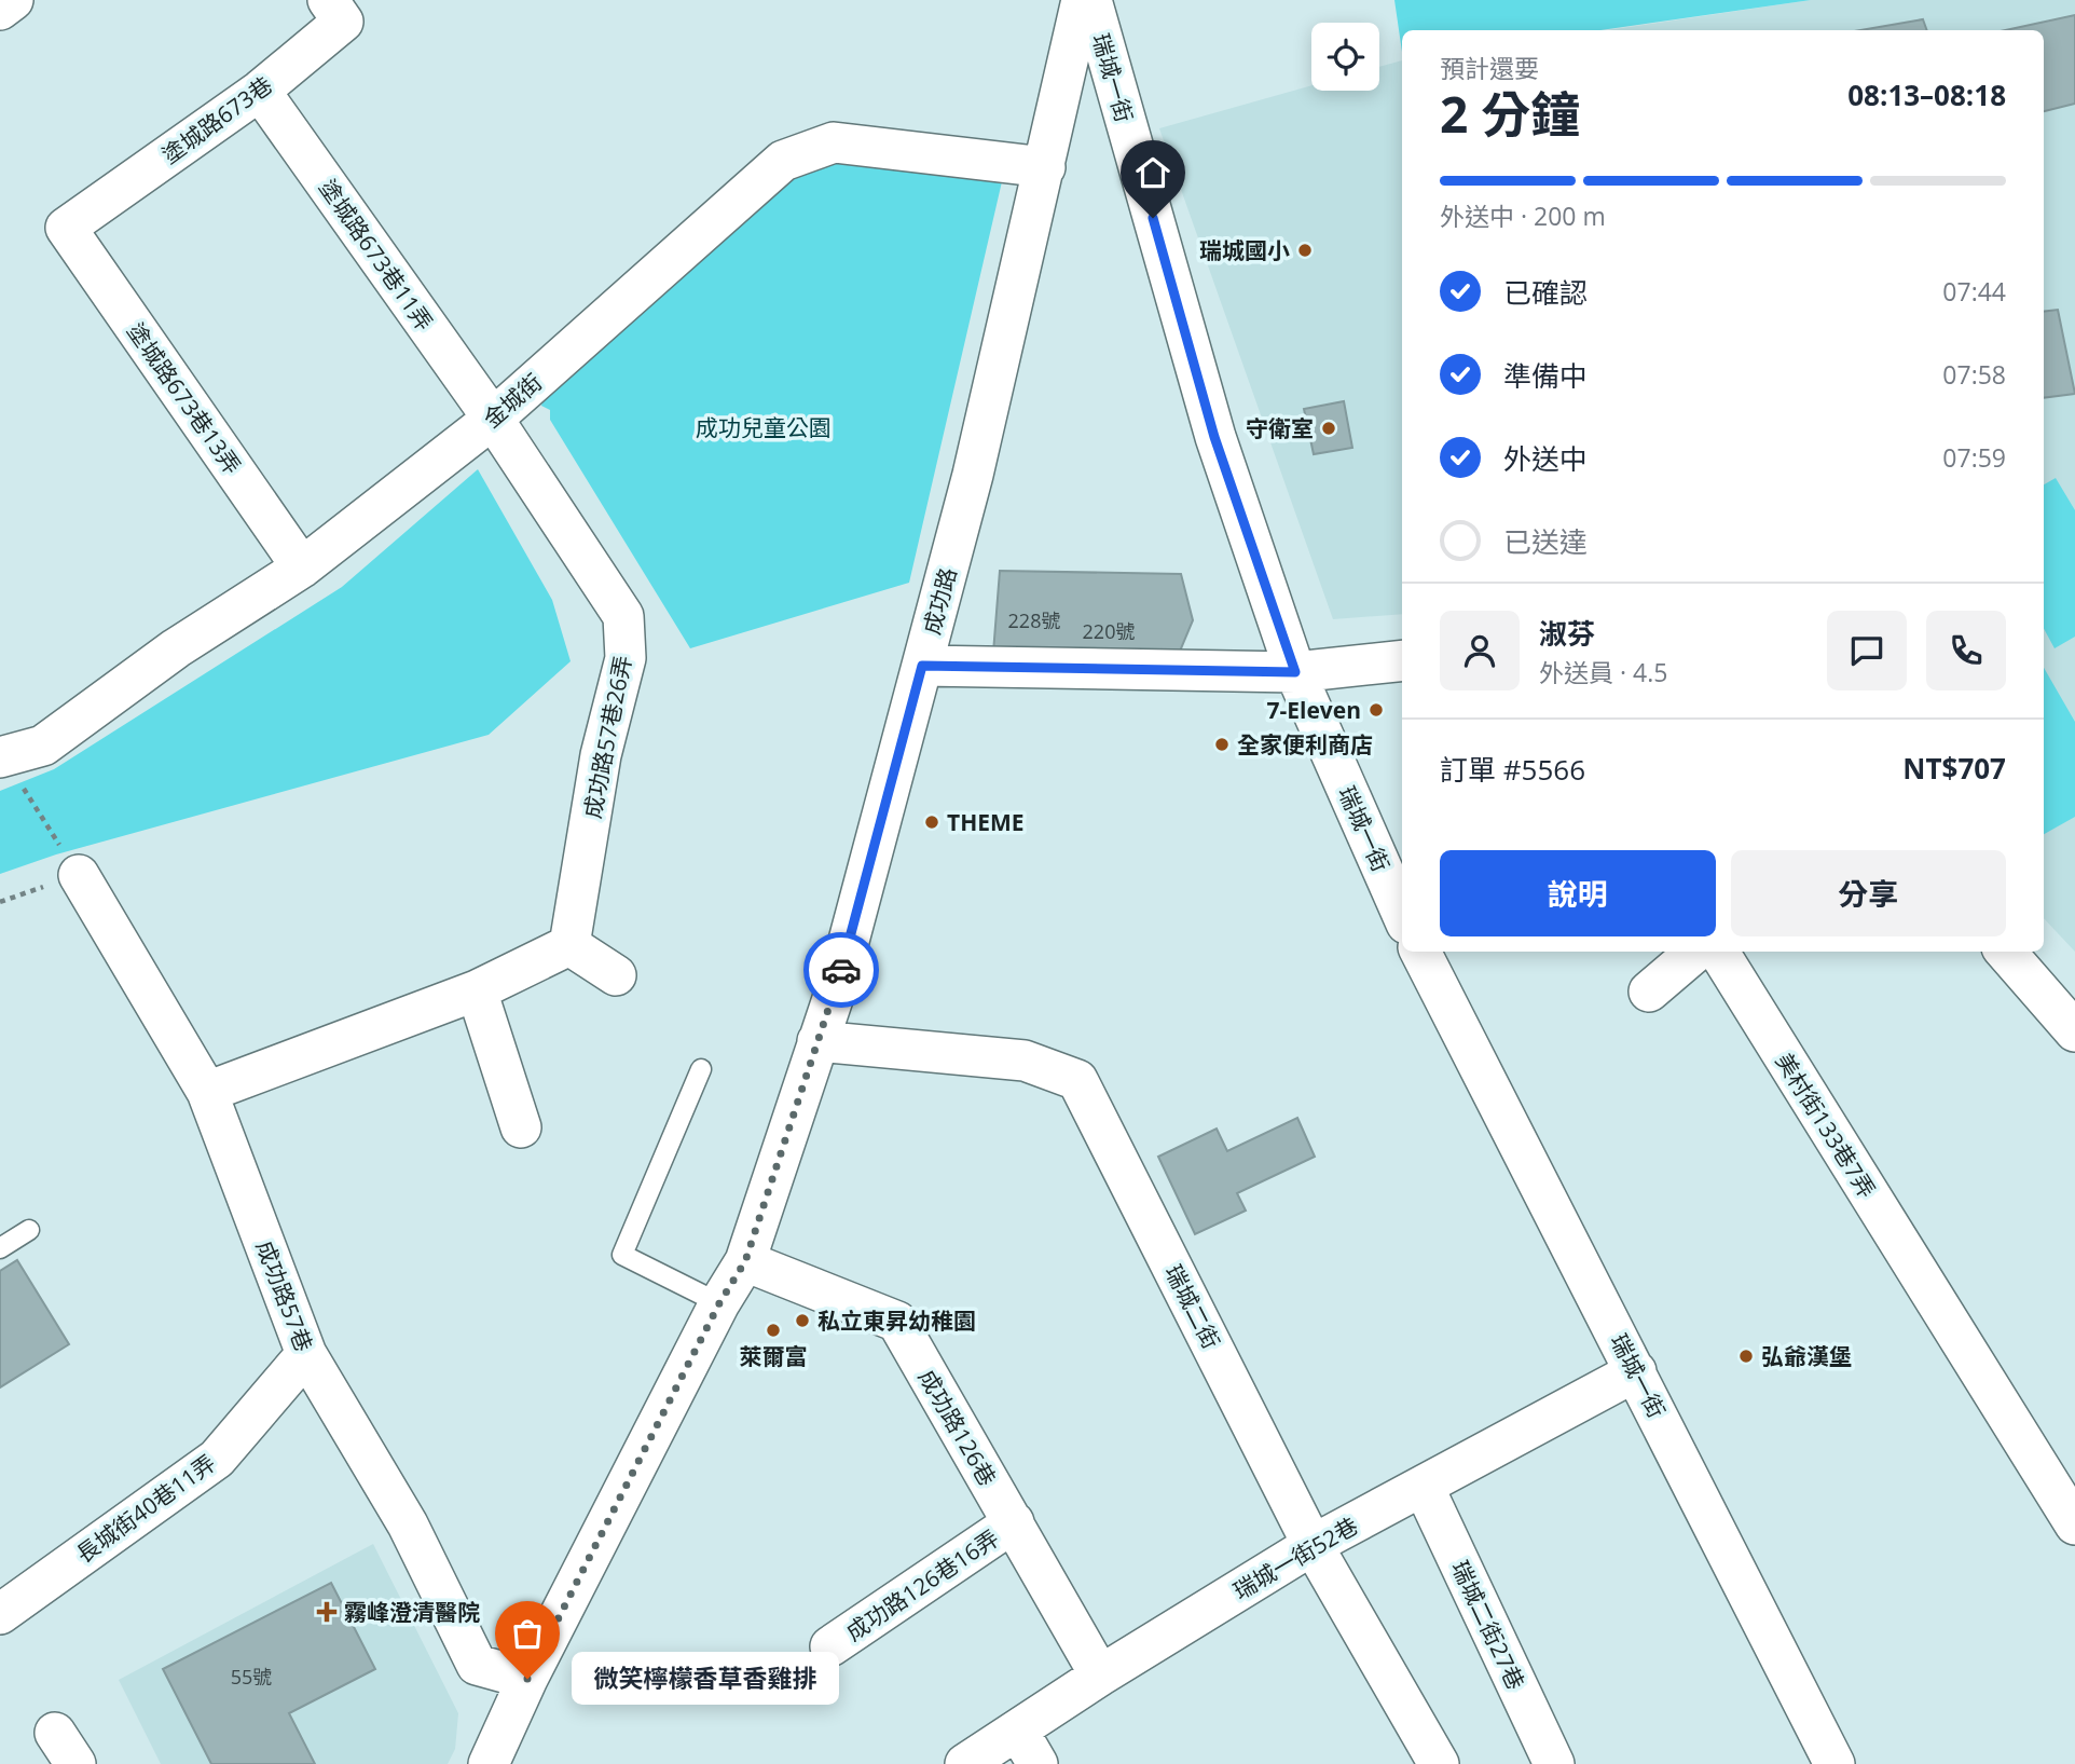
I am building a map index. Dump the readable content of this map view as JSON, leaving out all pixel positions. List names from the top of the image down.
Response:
{
  "streets": {
    "street": [
      "瑞城一街",
      "塗城路673巷",
      "塗城路673巷11弄",
      "塗城路673巷13弄",
      "金城街",
      "成功路",
      "成功路57巷26弄",
      "美村街133巷7弄",
      "成功路57巷",
      "瑞城二街",
      "成功路126巷",
      "長城街40巷11弄",
      "瑞城一街52巷",
      "成功路126巷16弄",
      "瑞城二街27巷"
    ]
  },
  "crossings": [
    ["瑞城一街", "瑞城一街52巷"],
    ["塗城路673巷", "塗城路673巷11弄"],
    ["塗城路673巷", "塗城路673巷13弄"],
    ["塗城路673巷11弄", "金城街"],
    ["塗城路673巷11弄", "成功路57巷26弄"],
    ["塗城路673巷13弄", "金城街"],
    ["金城街", "成功路"],
    ["金城街", "成功路57巷26弄"],
    ["成功路", "成功路57巷"],
    ["成功路", "瑞城二街"],
    ["成功路", "成功路126巷"],
    ["成功路57巷", "長城街40巷11弄"],
    ["瑞城二街", "瑞城一街52巷"],
    ["成功路126巷", "瑞城一街52巷"],
    ["成功路126巷", "成功路126巷16弄"],
    ["瑞城一街52巷", "瑞城二街27巷"]
  ],
  "parks": ["成功兒童公園"],
  "places": {
    "other": [
      "瑞城國小",
      "守衛室",
      "7-Eleven",
      "全家便利商店",
      "THEME",
      "私立東昇幼稚園",
      "萊爾富",
      "弘爺漢堡",
      "微笑檸檬香草香雞排"
    ],
    "health": ["霧峰澄清醫院"]
  },
  "house_numbers": ["228號", "220號", "55號"],
  "page": {
    "heading": ["2 分鐘", "預計還要", "08:13–08:18"],
    "panel": [
      "淑芬",
      "外送員 · 4.5",
      "訂單 #5566",
      "NT$707"
    ],
    "bar": "外送中 · 200 m",
    "list": [
      ["已確認", "07:44"],
      ["準備中", "07:58"],
      ["外送中", "07:59"],
      "已送達"
    ],
    "buttons": ["說明", "分享"],
    "bubble": "微笑檸檬香草香雞排"
  }
}
